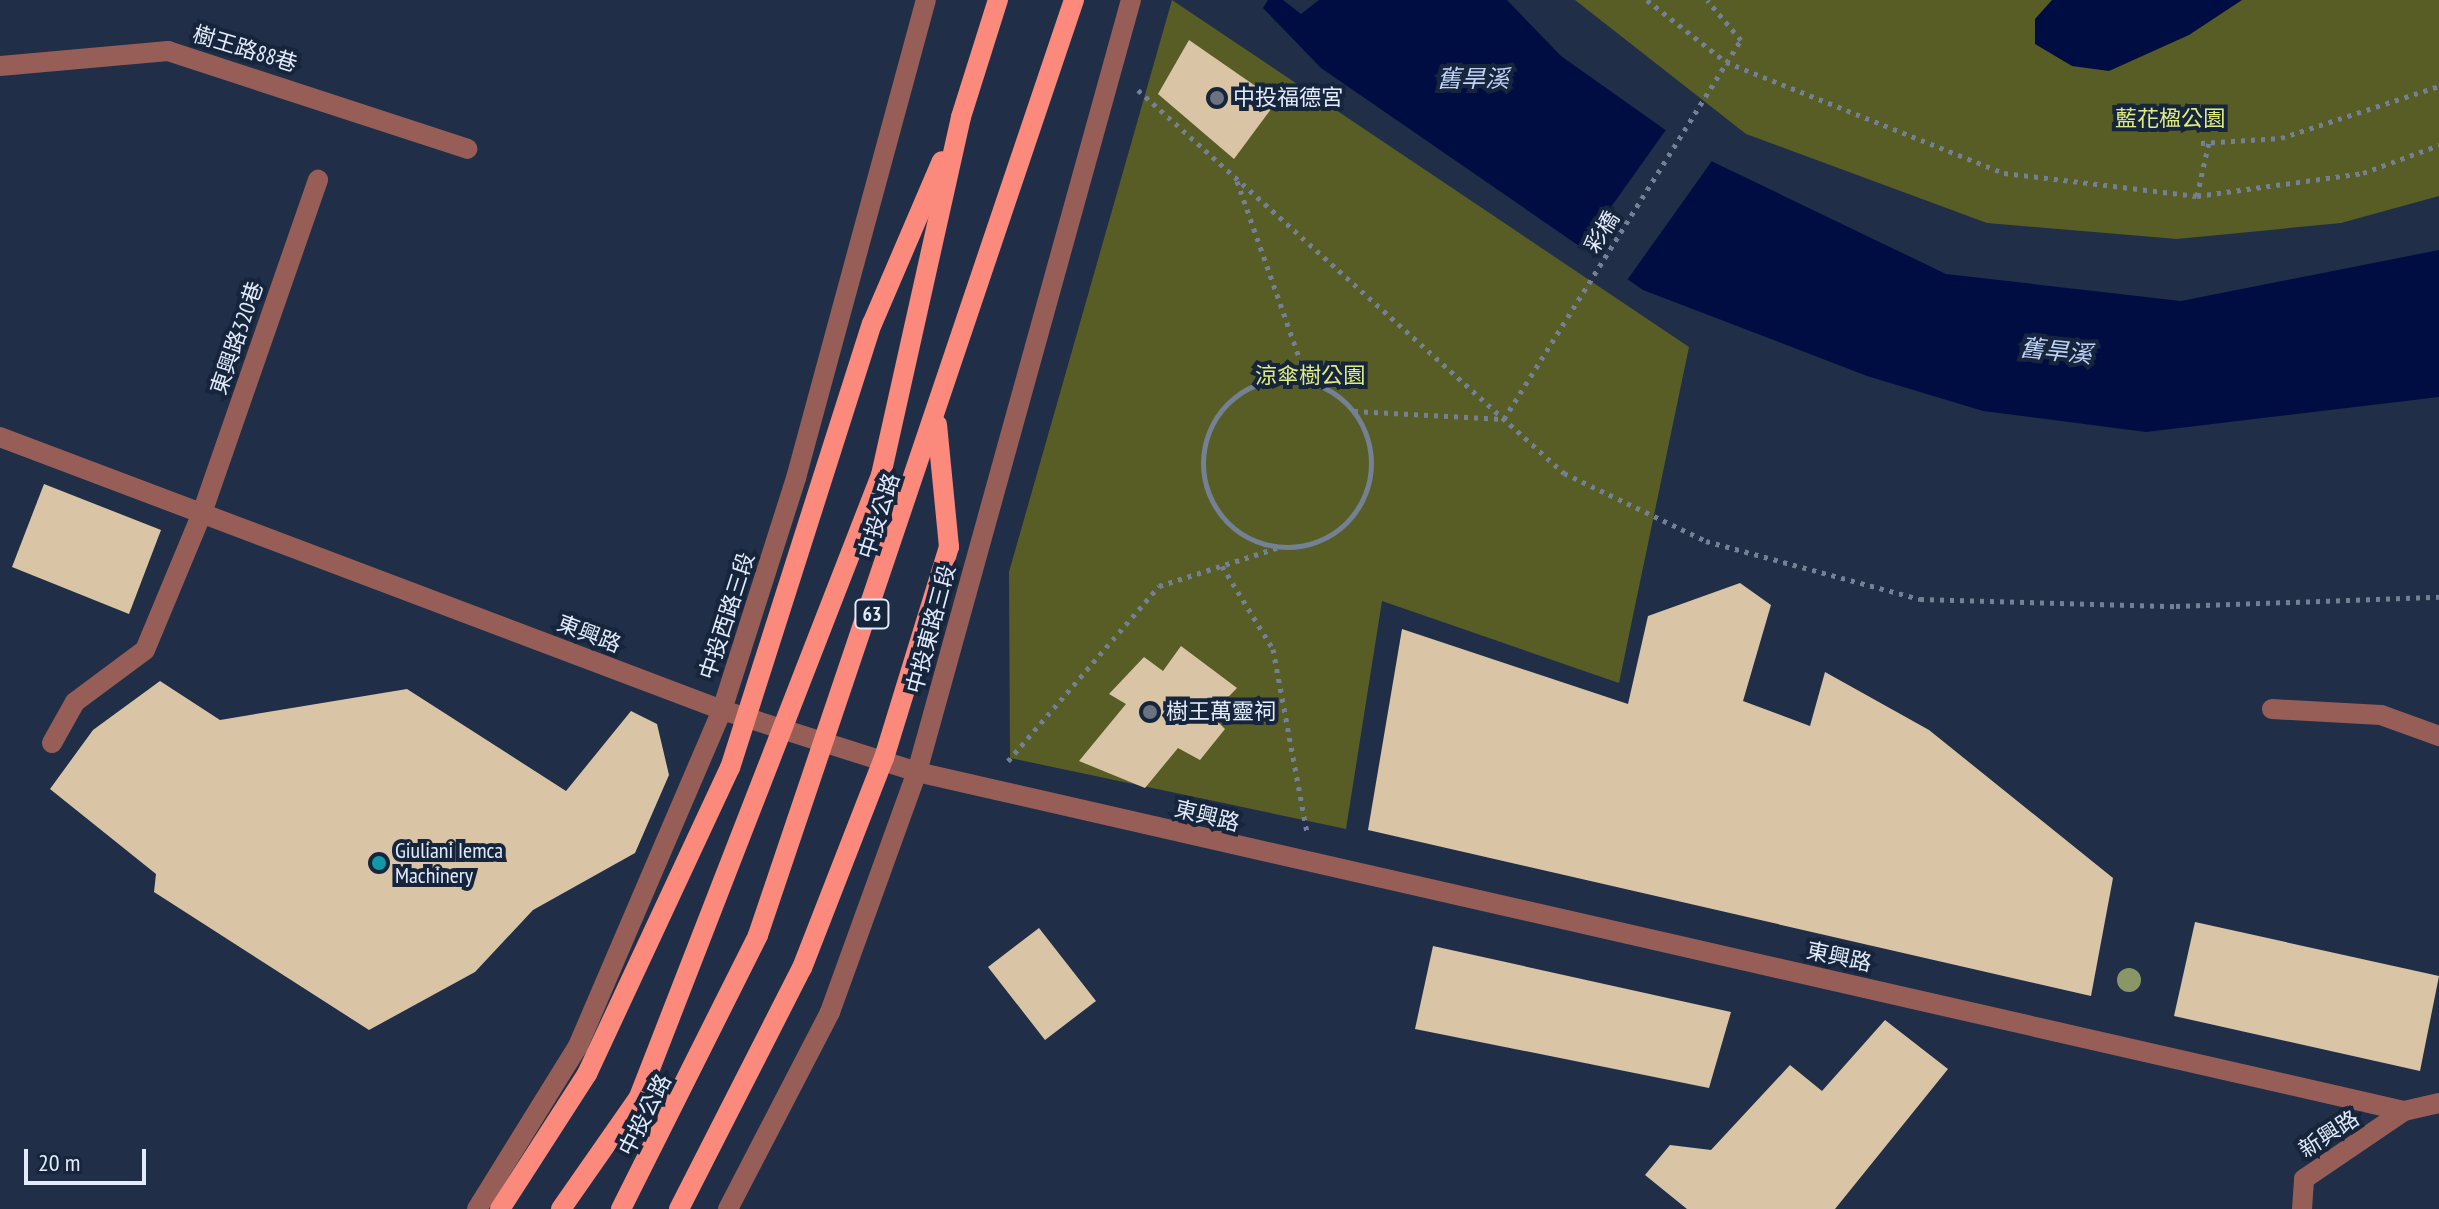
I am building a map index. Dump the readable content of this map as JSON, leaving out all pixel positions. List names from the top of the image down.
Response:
{
  "streets": {
    "main road": ["中投公路", "63"],
    "street": [
      "樹王路88巷",
      "東興路320巷",
      "中投西路三段",
      "中投東路三段",
      "東興路",
      "新興路"
    ],
    "path": ["彩橋"]
  },
  "crossings": [
    ["東興路320巷", "東興路"],
    ["中投西路三段", "東興路"],
    ["中投東路三段", "東興路"],
    ["東興路", "新興路"]
  ],
  "water": ["舊旱溪"],
  "parks": ["藍花楹公園", "涼傘樹公園"],
  "places": ["中投福德宮", "樹王萬靈祠", "Giuliani Iemca Machinery"],
  "scale_bar": "20 m"
}
